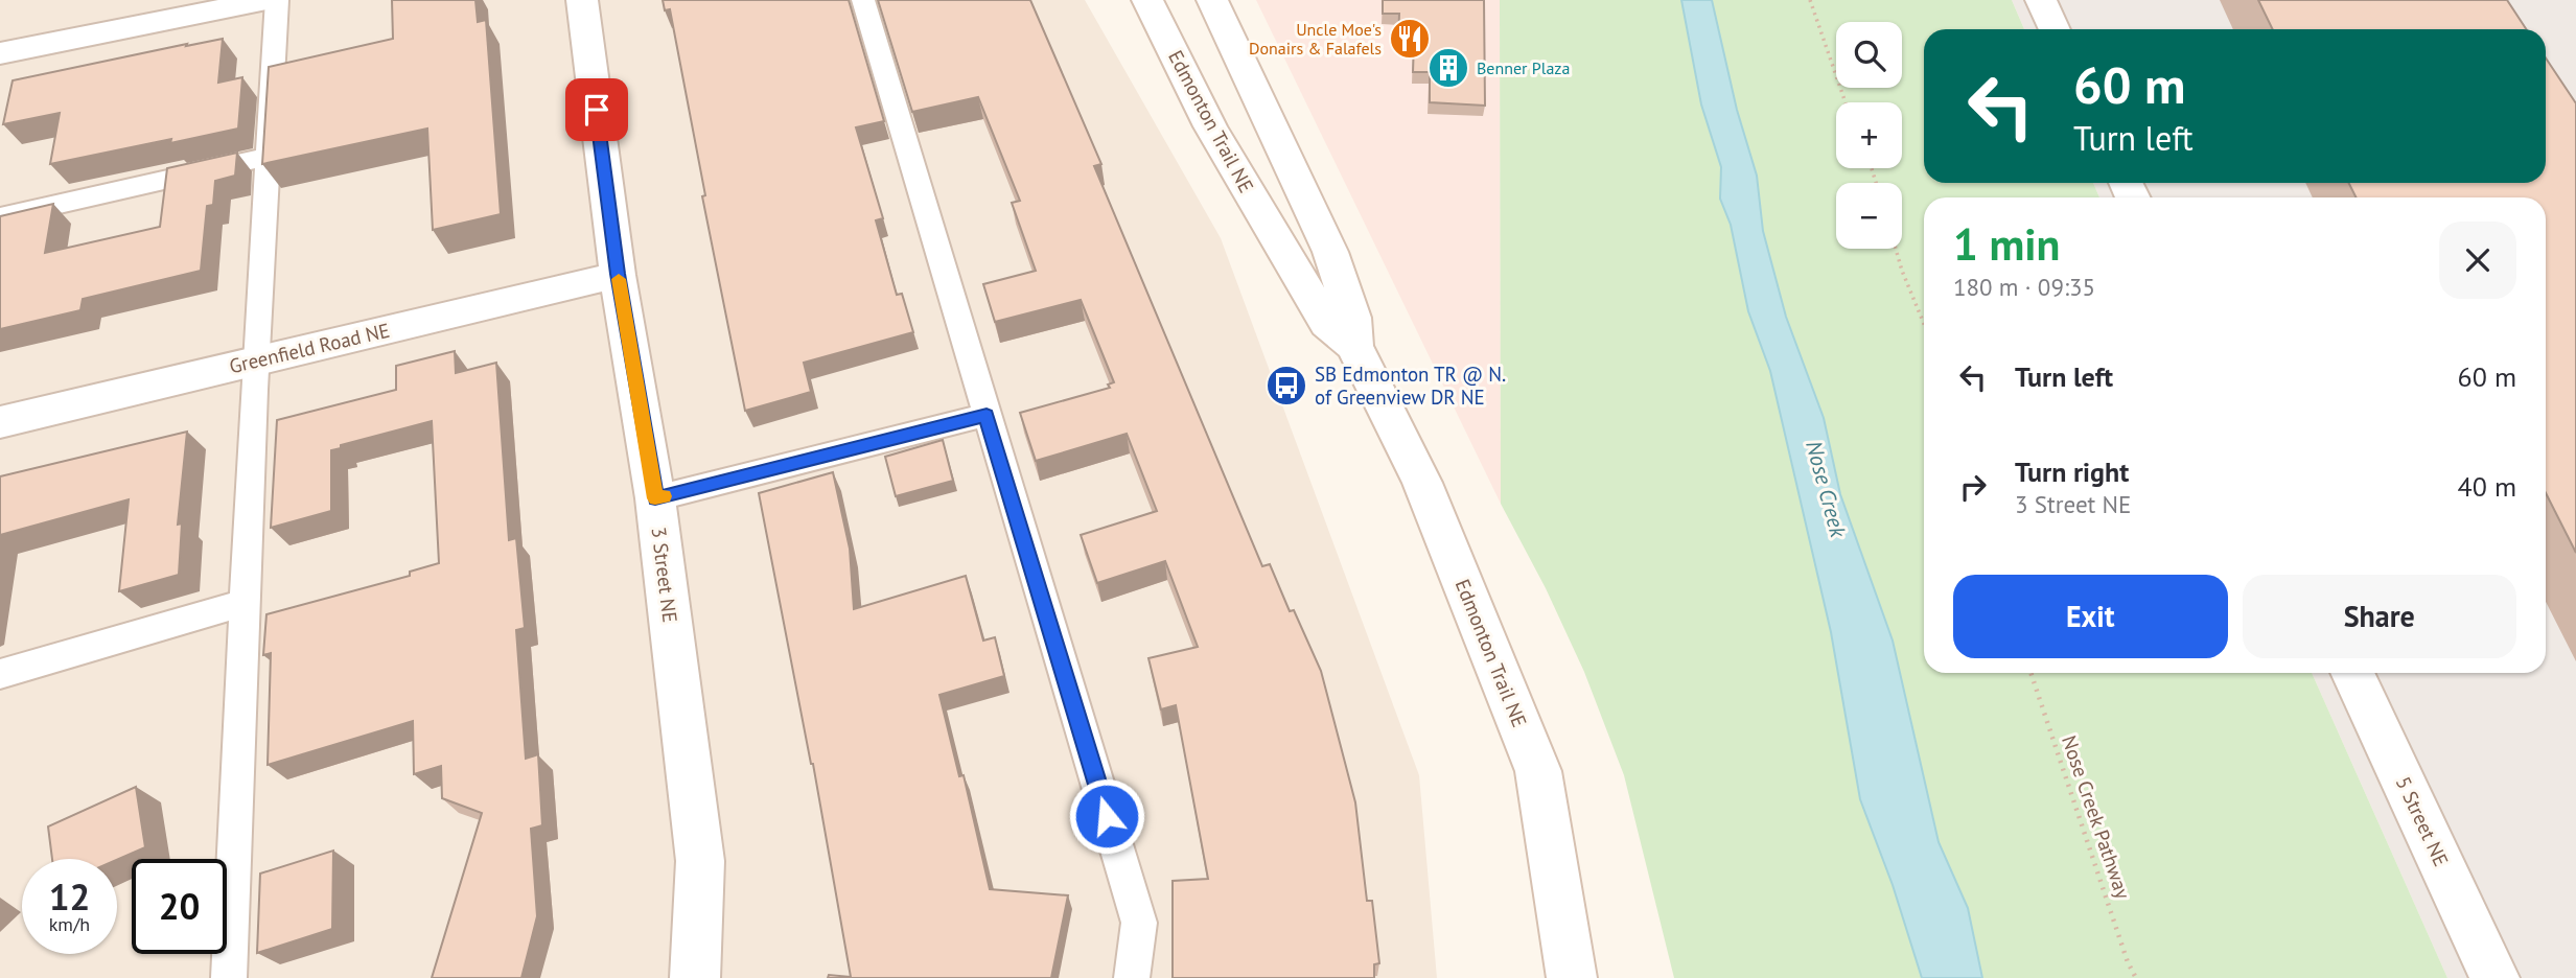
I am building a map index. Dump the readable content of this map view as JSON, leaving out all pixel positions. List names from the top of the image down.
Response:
{
  "streets": {
    "street": [
      "Edmonton Trail NE",
      "Greenfield Road NE",
      "3 Street NE",
      "5 Street NE"
    ],
    "path": ["Nose Creek Pathway"]
  },
  "crossings": [
    ["Greenfield Road NE", "3 Street NE"]
  ],
  "water": ["Nose Creek"],
  "places": {
    "restaurant": ["Uncle Moe's Donairs & Falafels"],
    "building": ["Benner Plaza"],
    "bus stop": ["SB Edmonton TR @ N. of Greenview DR NE"]
  },
  "page": {
    "map_buttons": ["+", "−"],
    "turn": ["60 m", "Turn left"],
    "heading": ["1 min", "180 m · 09:35"],
    "list": [
      {
        "name": "Turn left",
        "value": "60 m"
      },
      {
        "name": "Turn right",
        "note": "3 Street NE",
        "value": "40 m"
      }
    ],
    "buttons": ["Exit", "Share"],
    "speed": "12 km/h",
    "limit": "20"
  }
}
